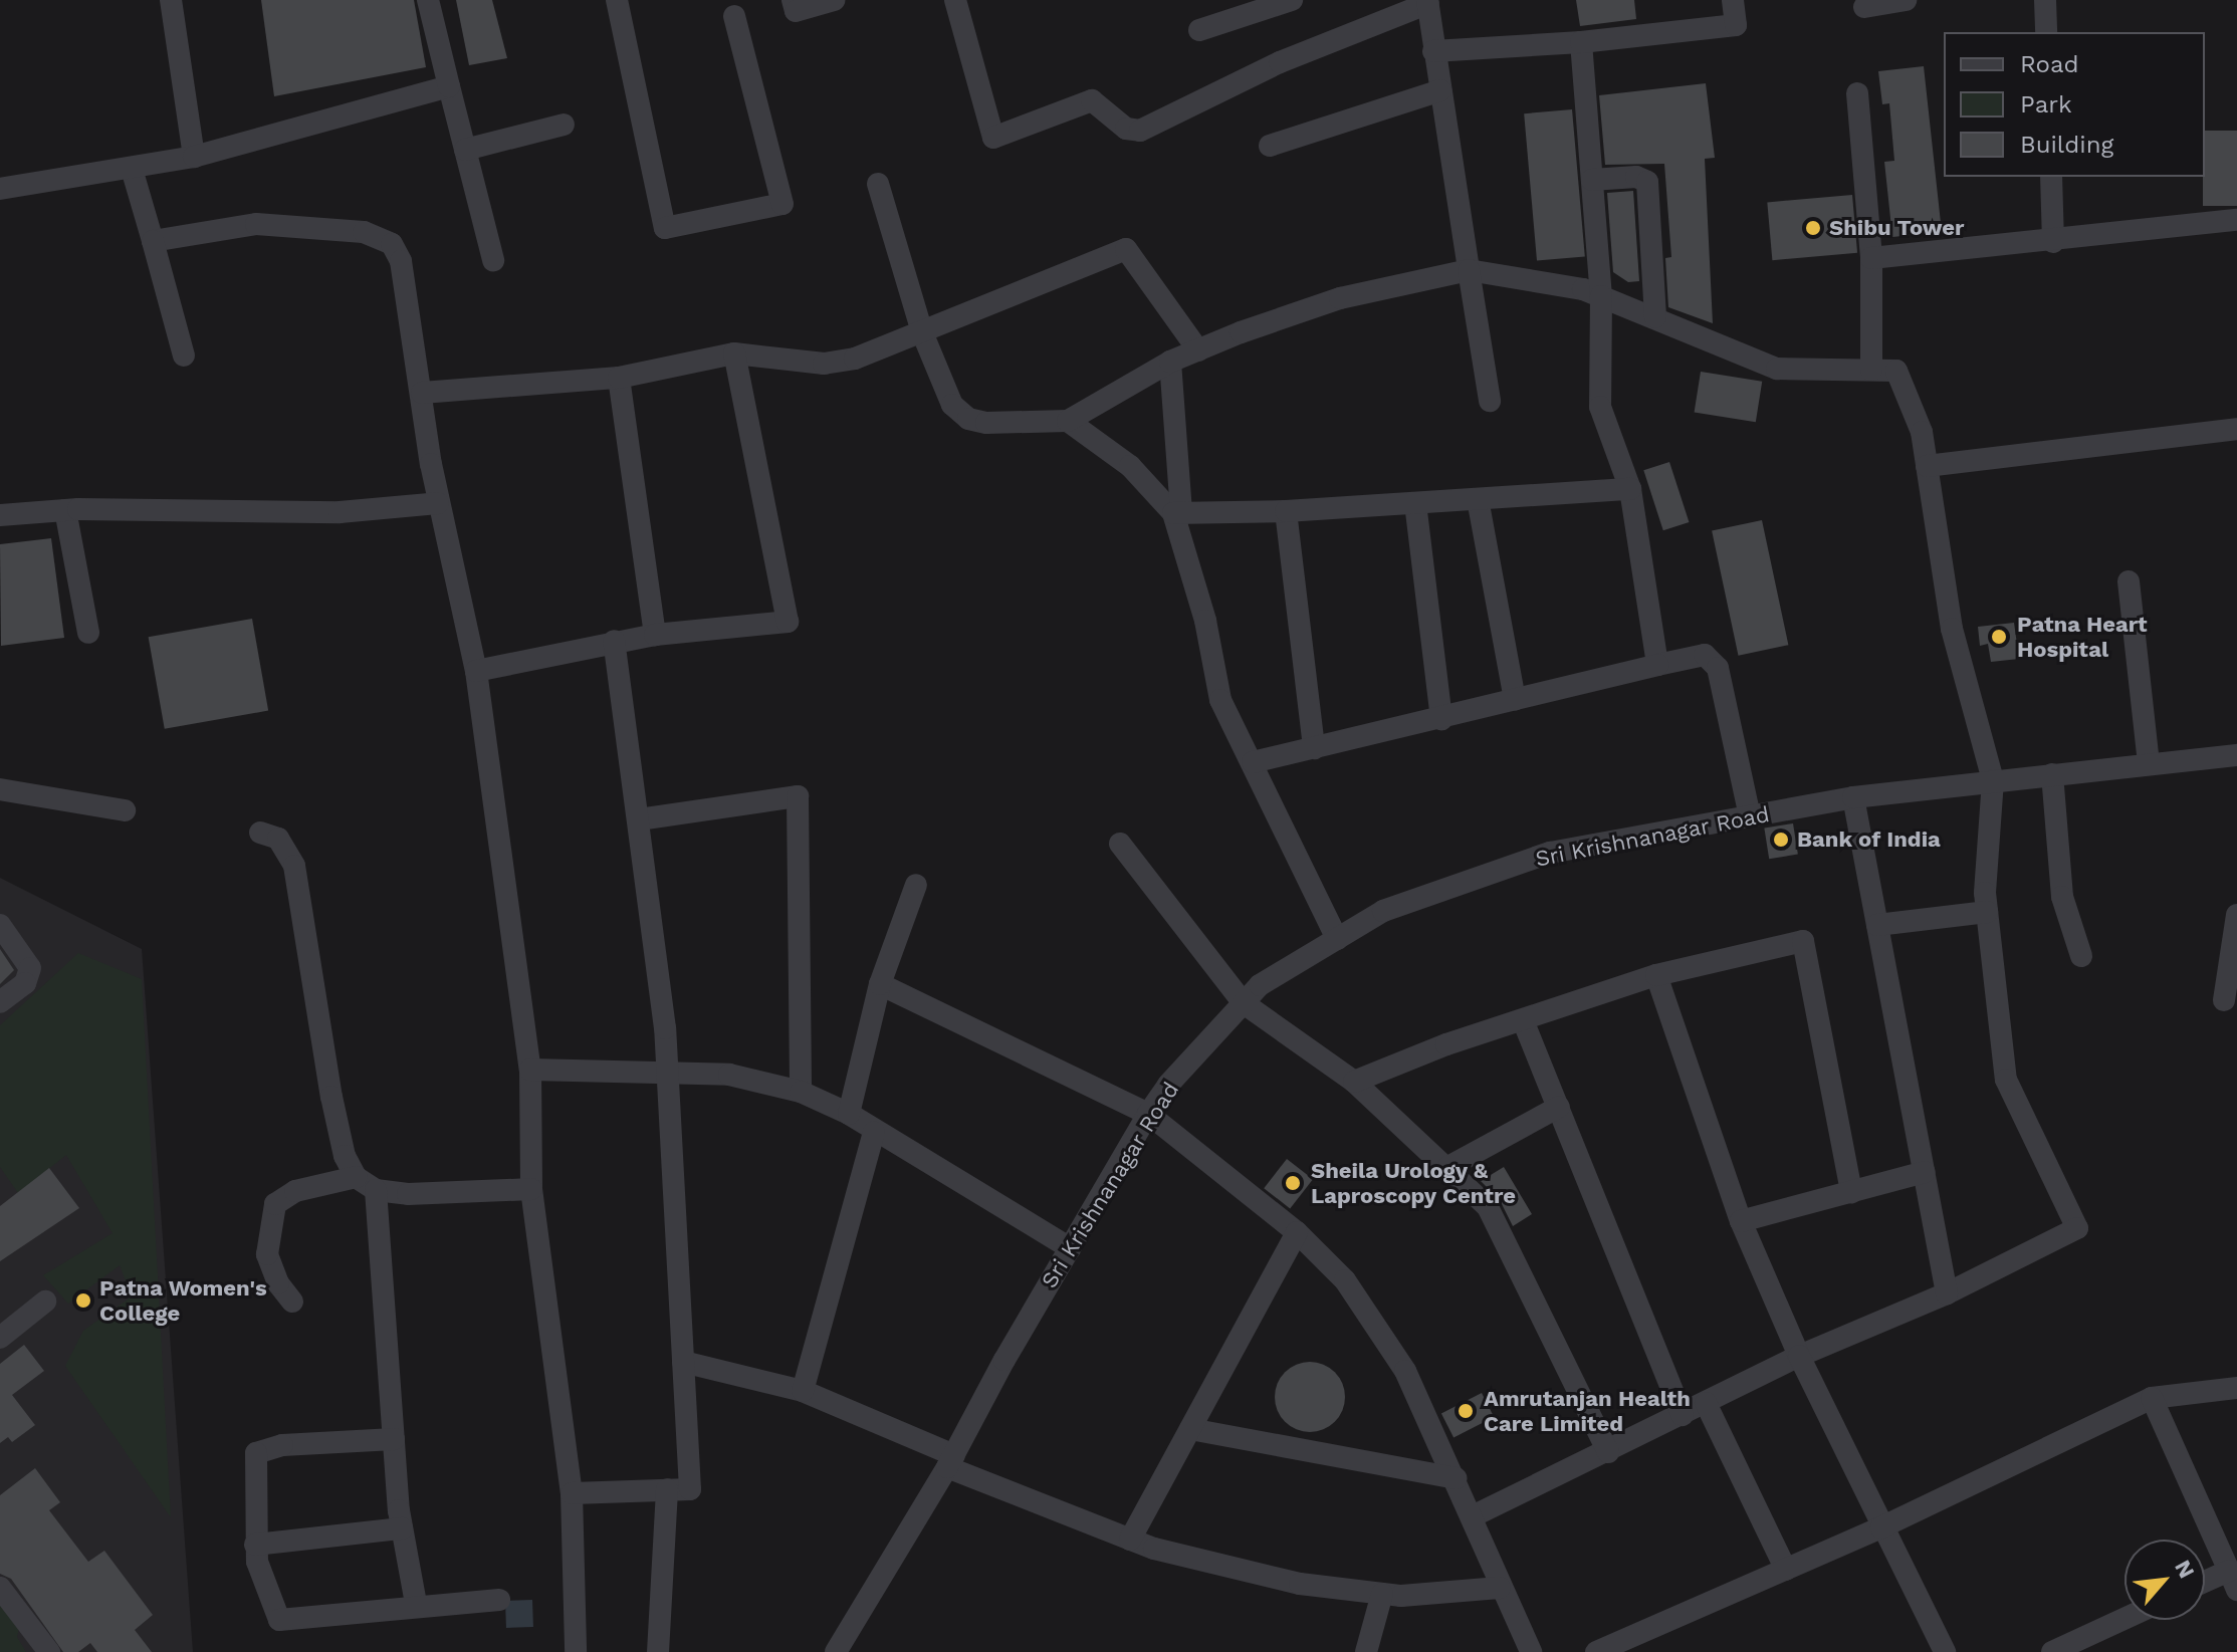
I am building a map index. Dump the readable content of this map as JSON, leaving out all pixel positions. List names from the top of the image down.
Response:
{
  "streets": {
    "street": ["Sri Krishnanagar Road"]
  },
  "places": [
    "Shibu Tower",
    "Patna Heart Hospital",
    "Bank of India",
    "Sheila Urology & Laproscopy Centre",
    "Patna Women's College",
    "Amrutanjan Health Care Limited"
  ],
  "legend": ["Road", "Park", "Building"],
  "north": "top right"
}
